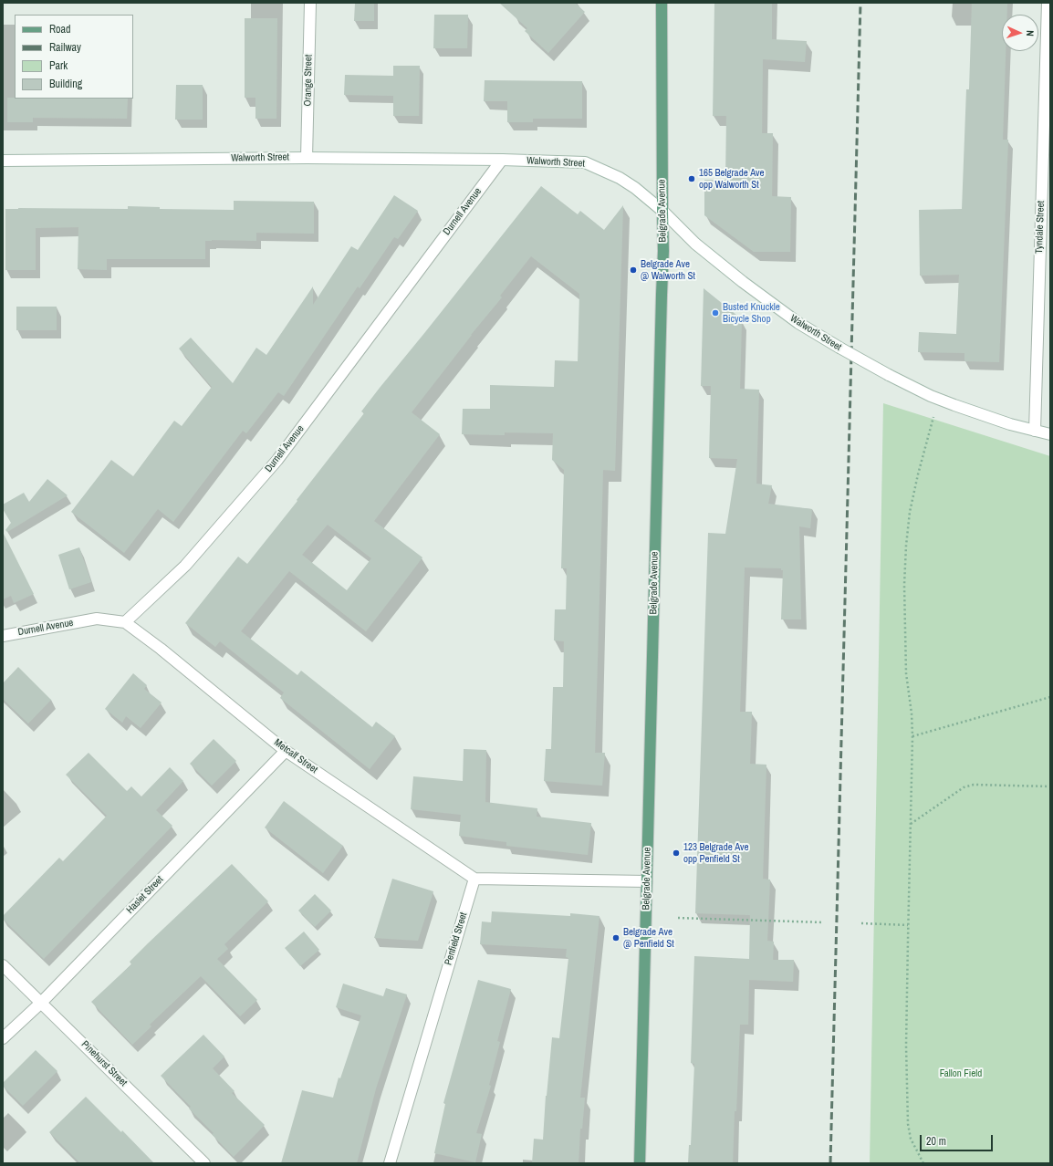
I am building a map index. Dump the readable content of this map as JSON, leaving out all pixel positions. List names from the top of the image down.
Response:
{
  "streets": {
    "main road": ["Belgrade Avenue"],
    "street": [
      "Orange Street",
      "Walworth Street",
      "Durnell Avenue",
      "Tyndale Street",
      "Metcalf Street",
      "Haslet Street",
      "Penfield Street",
      "Pinehurst Street"
    ]
  },
  "crossings": [
    ["Orange Street", "Walworth Street"],
    ["Walworth Street", "Belgrade Avenue"],
    ["Walworth Street", "Durnell Avenue"],
    ["Walworth Street", "Tyndale Street"],
    ["Durnell Avenue", "Metcalf Street"],
    ["Metcalf Street", "Haslet Street"],
    ["Metcalf Street", "Penfield Street"],
    ["Haslet Street", "Pinehurst Street"]
  ],
  "parks": ["Fallon Field"],
  "places": [
    "165 Belgrade Ave opp Walworth St",
    "Belgrade Ave @ Walworth St",
    "Busted Knuckle Bicycle Shop",
    "123 Belgrade Ave opp Penfield St",
    "Belgrade Ave @ Penfield St"
  ],
  "legend": [
    "Road",
    "Railway",
    "Park",
    "Building"
  ],
  "scale_bar": "20 m",
  "north": "right"
}
